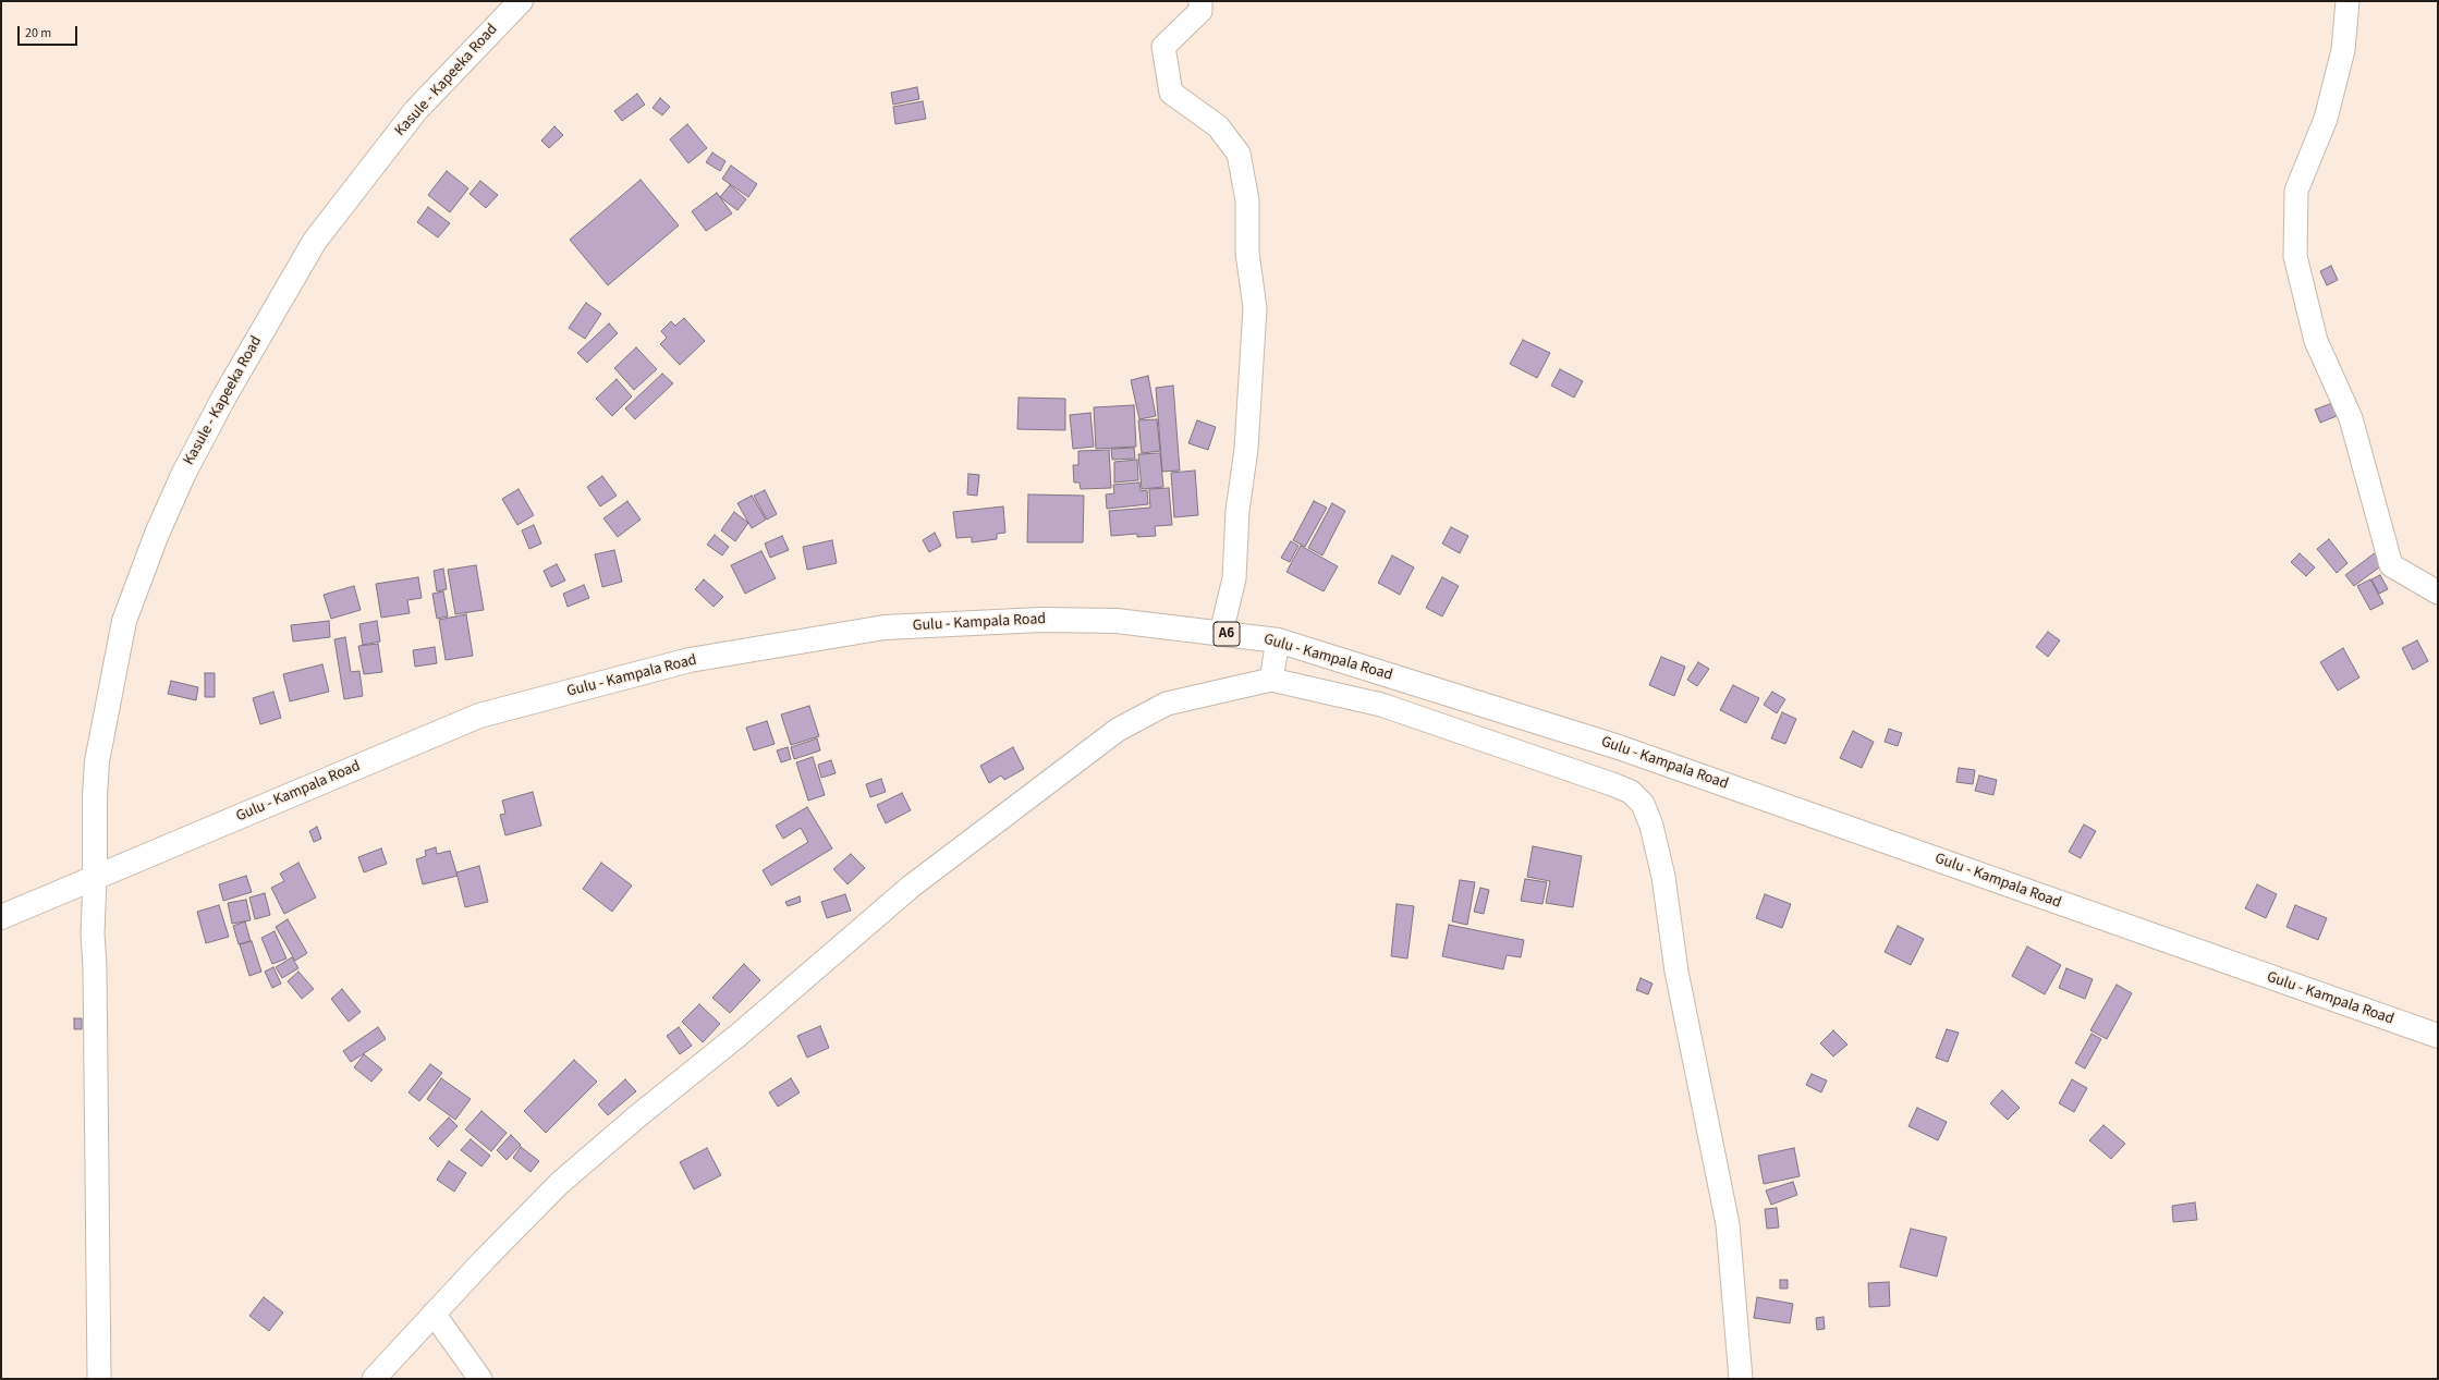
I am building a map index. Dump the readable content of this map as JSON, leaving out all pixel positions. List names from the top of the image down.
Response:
{
  "streets": {
    "main road": ["Kasule - Kapeeka Road", "Gulu - Kampala Road", "A6"]
  },
  "crossings": [
    ["Kasule - Kapeeka Road", "Gulu - Kampala Road"]
  ],
  "scale_bar": "20 m"
}
